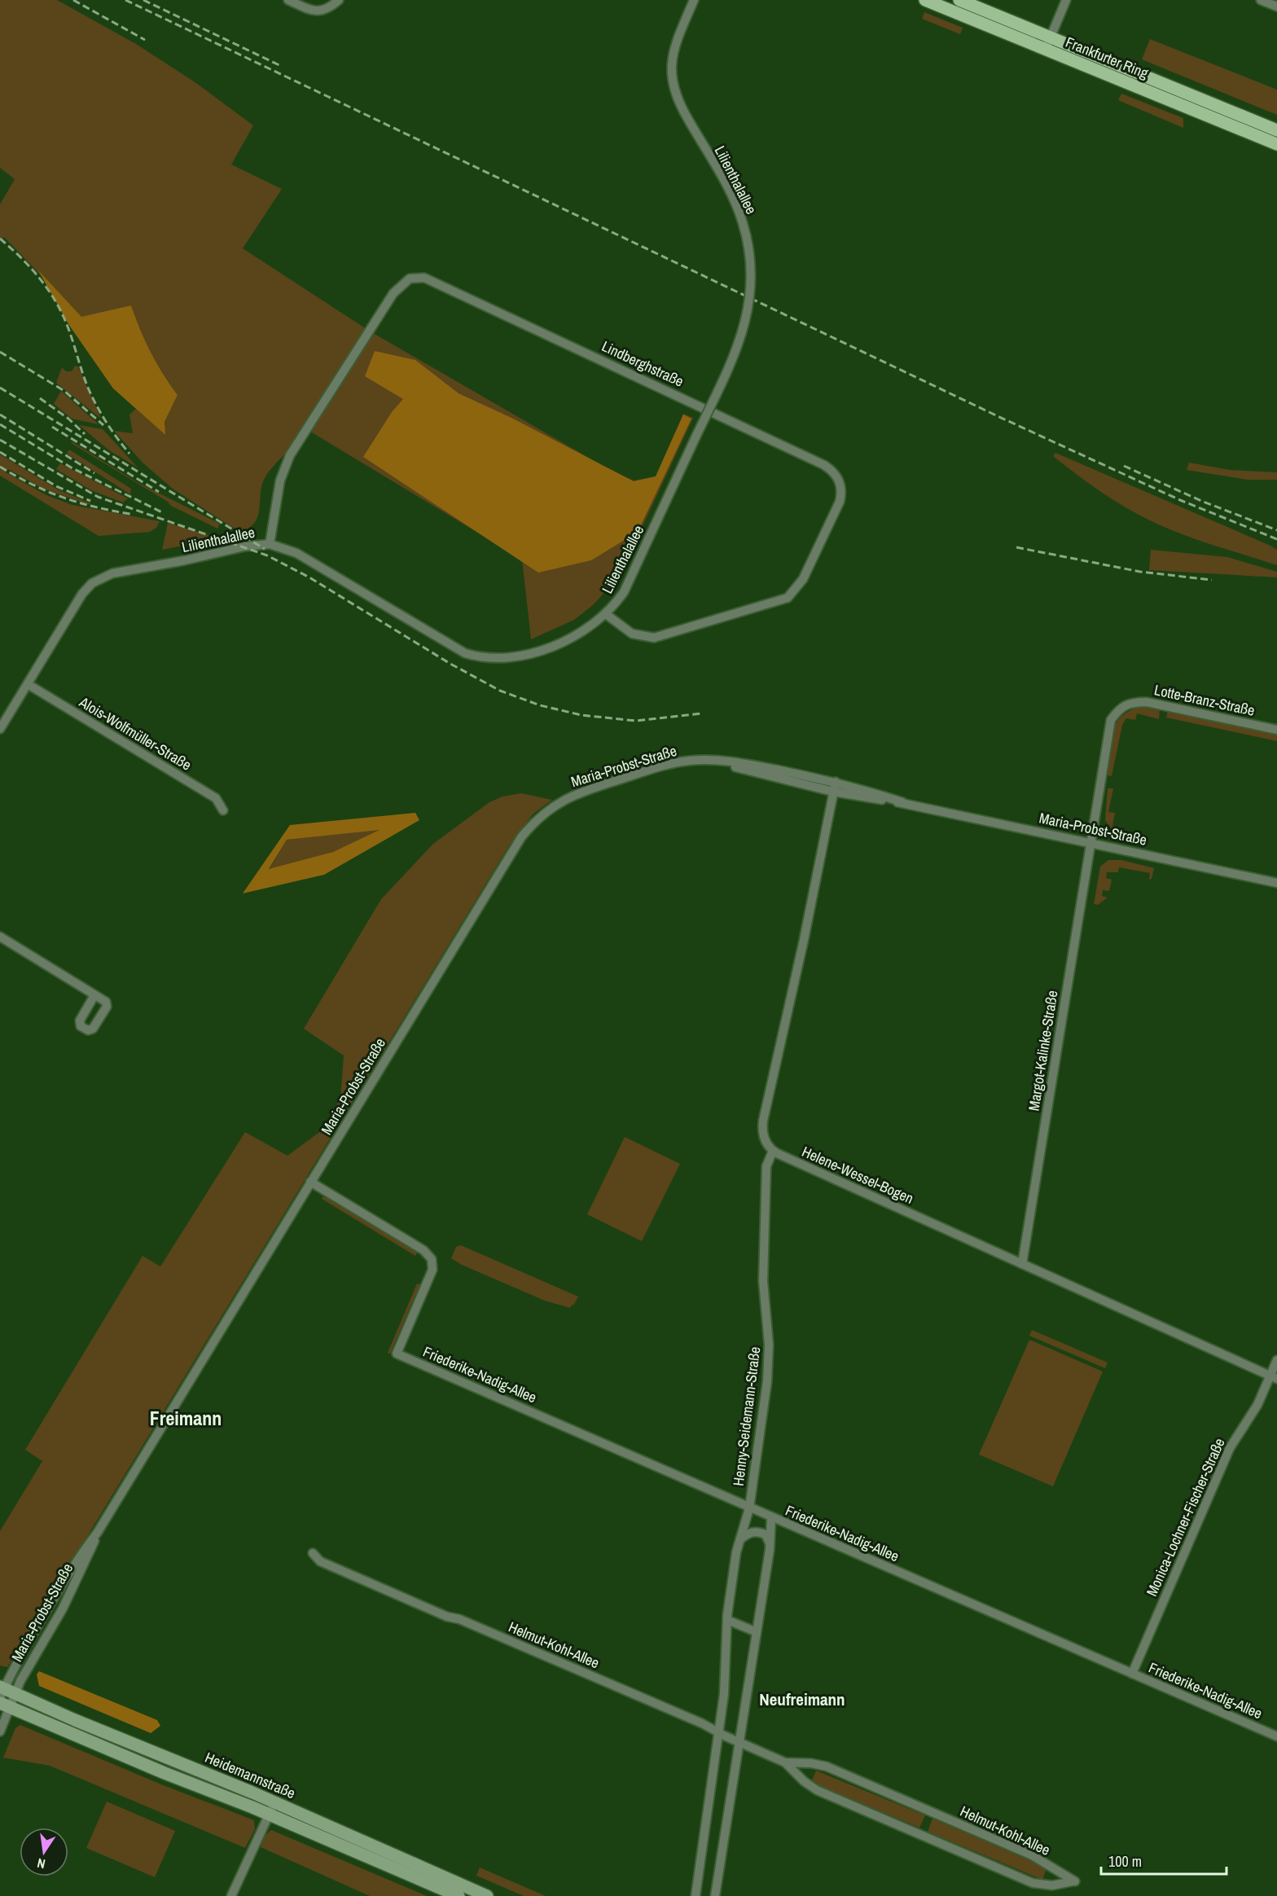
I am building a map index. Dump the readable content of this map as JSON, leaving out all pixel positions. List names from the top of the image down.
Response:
{
  "streets": {
    "main road": ["Frankfurter Ring", "Heidemannstraße"],
    "street": [
      "Lilienthalallee",
      "Lindberghstraße",
      "Lotte-Branz-Straße",
      "Alois-Wolfmüller-Straße",
      "Maria-Probst-Straße",
      "Margot-Kalinke-Straße",
      "Helene-Wessel-Bogen",
      "Friederike-Nadig-Allee",
      "Henny-Seidemann-Straße",
      "Monica-Lochner-Fischer-Straße",
      "Helmut-Kohl-Allee"
    ]
  },
  "crossings": [
    ["Lilienthalallee", "Lindberghstraße"],
    ["Lilienthalallee", "Alois-Wolfmüller-Straße"],
    ["Lotte-Branz-Straße", "Maria-Probst-Straße"],
    ["Lotte-Branz-Straße", "Margot-Kalinke-Straße"],
    ["Maria-Probst-Straße", "Margot-Kalinke-Straße"],
    ["Maria-Probst-Straße", "Friederike-Nadig-Allee"],
    ["Maria-Probst-Straße", "Heidemannstraße"],
    ["Margot-Kalinke-Straße", "Helene-Wessel-Bogen"],
    ["Helene-Wessel-Bogen", "Henny-Seidemann-Straße"],
    ["Helene-Wessel-Bogen", "Monica-Lochner-Fischer-Straße"],
    ["Friederike-Nadig-Allee", "Henny-Seidemann-Straße"],
    ["Friederike-Nadig-Allee", "Monica-Lochner-Fischer-Straße"],
    ["Henny-Seidemann-Straße", "Helmut-Kohl-Allee"]
  ],
  "districts": ["Freimann", "Neufreimann"],
  "scale_bar": "100 m",
  "north": "bottom"
}
